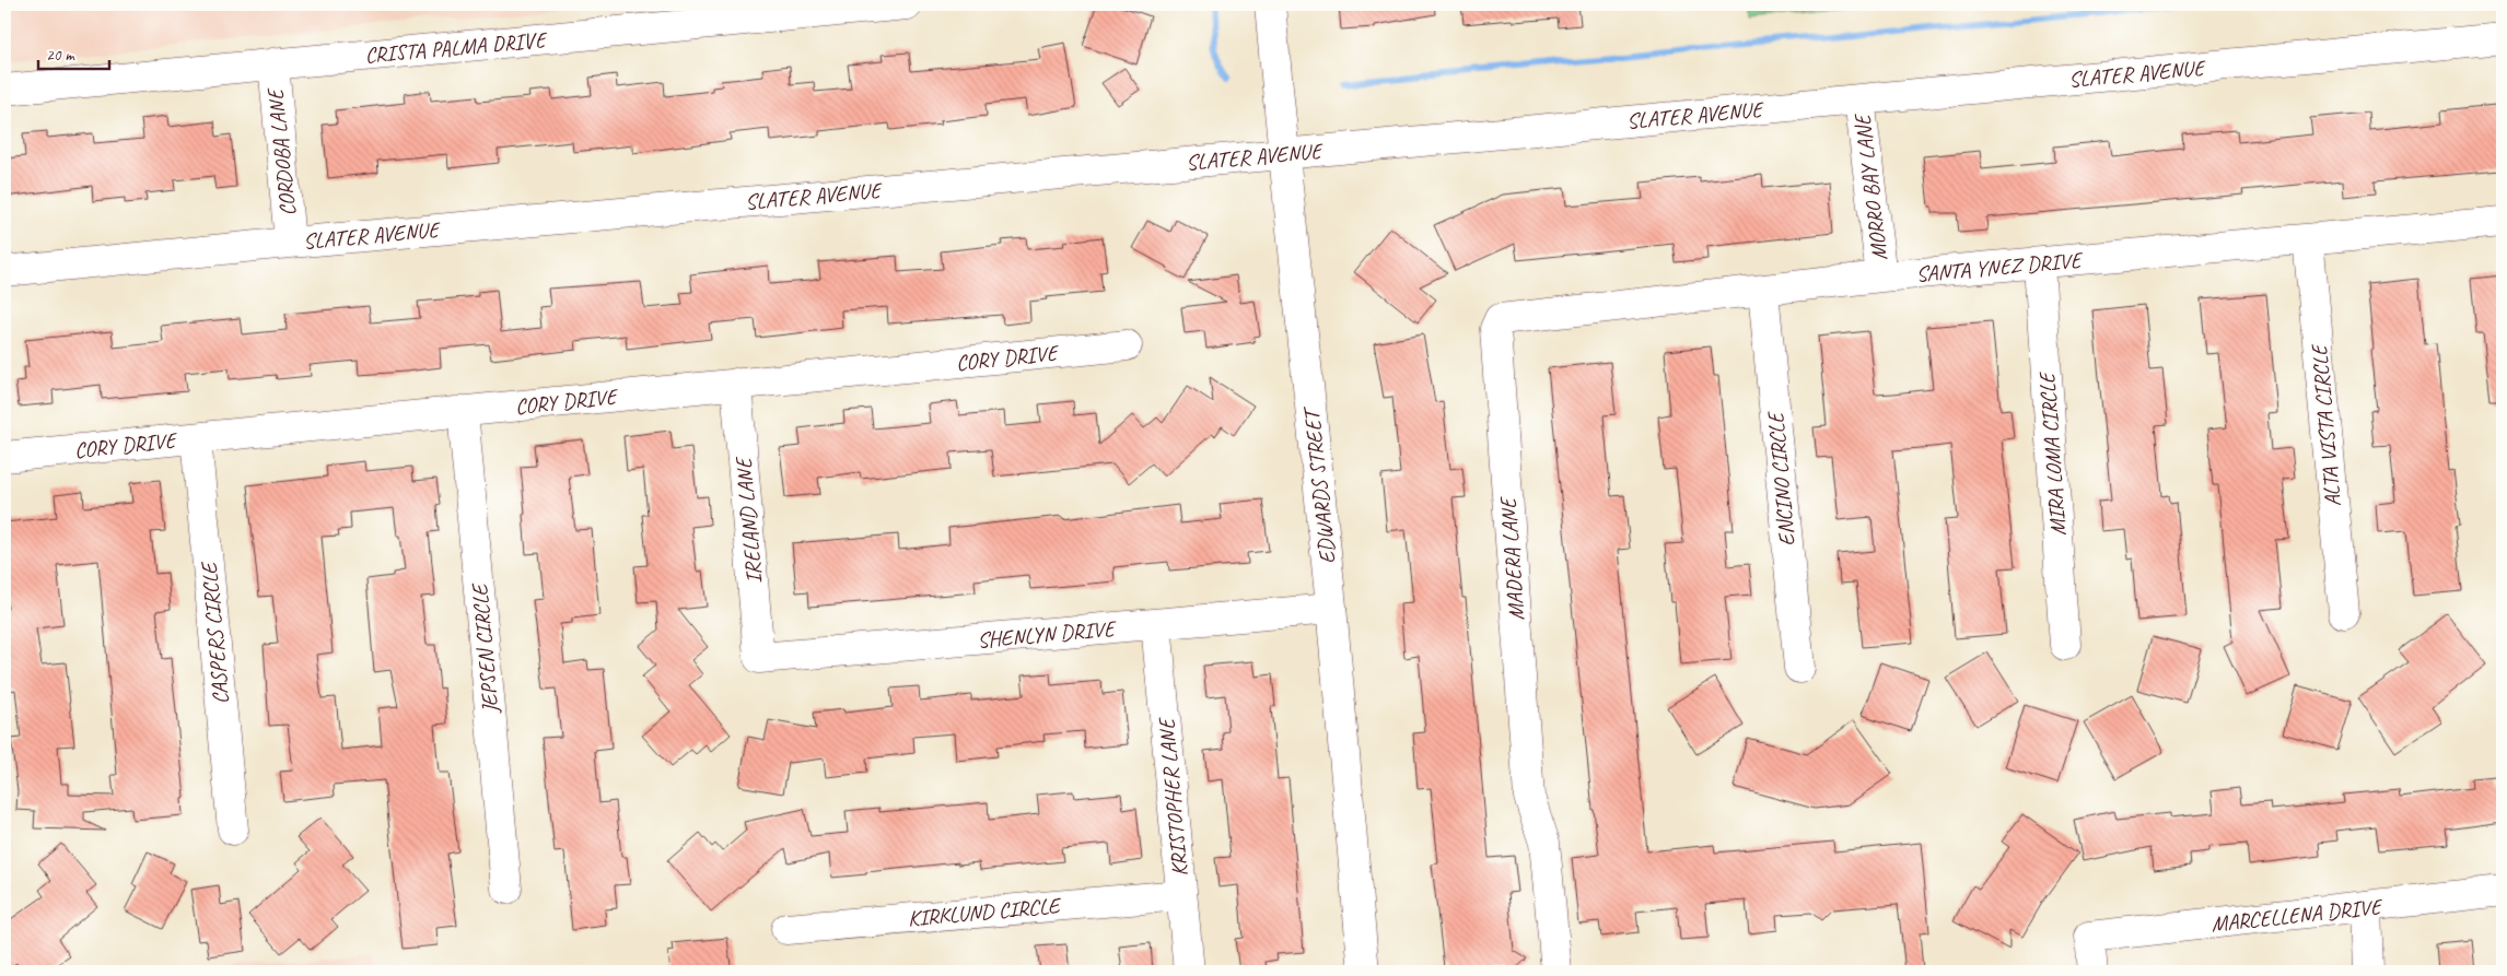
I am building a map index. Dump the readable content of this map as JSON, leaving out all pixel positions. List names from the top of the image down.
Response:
{
  "streets": {
    "street": [
      "CRISTA PALMA DRIVE",
      "SLATER AVENUE",
      "CORDOBA LANE",
      "MORRO BAY LANE",
      "SANTA YNEZ DRIVE",
      "CORY DRIVE",
      "ALTA VISTA CIRCLE",
      "MIRA LOMA CIRCLE",
      "ENCINO CIRCLE",
      "EDWARDS STREET",
      "IRELAND LANE",
      "MADERA LANE",
      "CASPERS CIRCLE",
      "SHENLYN DRIVE",
      "JEPSEN CIRCLE",
      "KRISTOPHER LANE",
      "KIRKLUND CIRCLE",
      "MARCELLENA DRIVE"
    ]
  },
  "crossings": [
    ["CRISTA PALMA DRIVE", "CORDOBA LANE"],
    ["SLATER AVENUE", "CORDOBA LANE"],
    ["SLATER AVENUE", "MORRO BAY LANE"],
    ["SLATER AVENUE", "EDWARDS STREET"],
    ["MORRO BAY LANE", "SANTA YNEZ DRIVE"],
    ["SANTA YNEZ DRIVE", "ALTA VISTA CIRCLE"],
    ["SANTA YNEZ DRIVE", "MIRA LOMA CIRCLE"],
    ["SANTA YNEZ DRIVE", "ENCINO CIRCLE"],
    ["SANTA YNEZ DRIVE", "MADERA LANE"],
    ["CORY DRIVE", "IRELAND LANE"],
    ["CORY DRIVE", "CASPERS CIRCLE"],
    ["CORY DRIVE", "JEPSEN CIRCLE"],
    ["EDWARDS STREET", "SHENLYN DRIVE"],
    ["IRELAND LANE", "SHENLYN DRIVE"],
    ["SHENLYN DRIVE", "KRISTOPHER LANE"],
    ["KRISTOPHER LANE", "KIRKLUND CIRCLE"]
  ],
  "scale_bar": "20 m"
}
